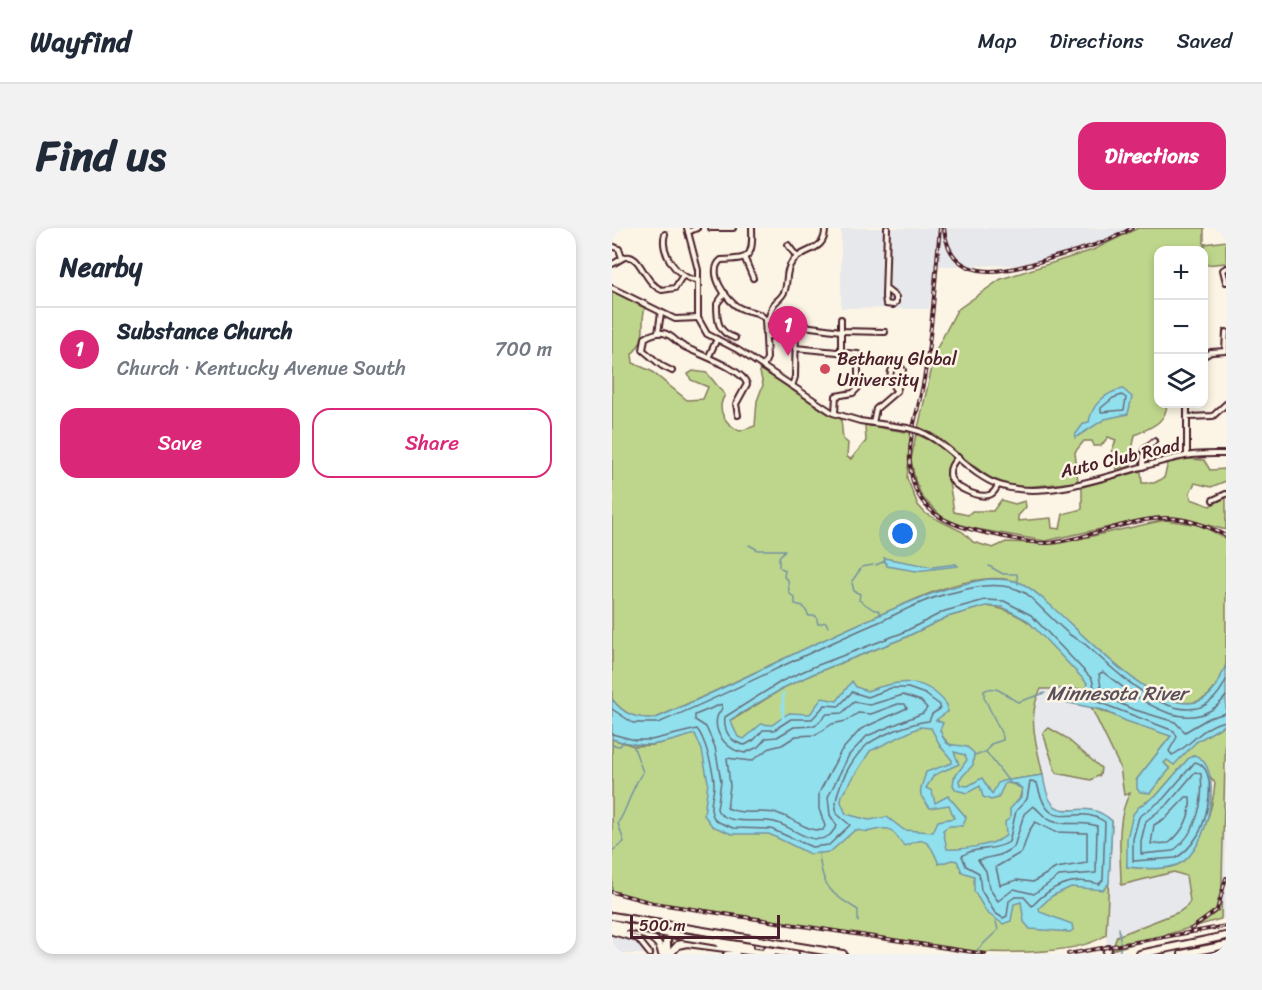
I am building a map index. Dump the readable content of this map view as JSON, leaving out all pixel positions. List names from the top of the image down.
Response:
{
  "streets": {
    "street": ["Auto Club Road"]
  },
  "water": ["Minnesota River"],
  "places": ["Bethany Global University"],
  "scale_bar": "500 m",
  "page": {
    "header": "Wayfind",
    "nav": ["Map", "Directions", "Saved"],
    "title": "Find us",
    "buttons": [
      "Directions",
      ["Save", "Share"]
    ],
    "heading": "Nearby",
    "map_buttons": ["+", "−"],
    "list": [
      {
        "mark": "1",
        "name": "Substance Church",
        "note": "Church · Kentucky Avenue South",
        "value": "700 m"
      }
    ],
    "pins": "1",
    "scale": "500 m"
  }
}
